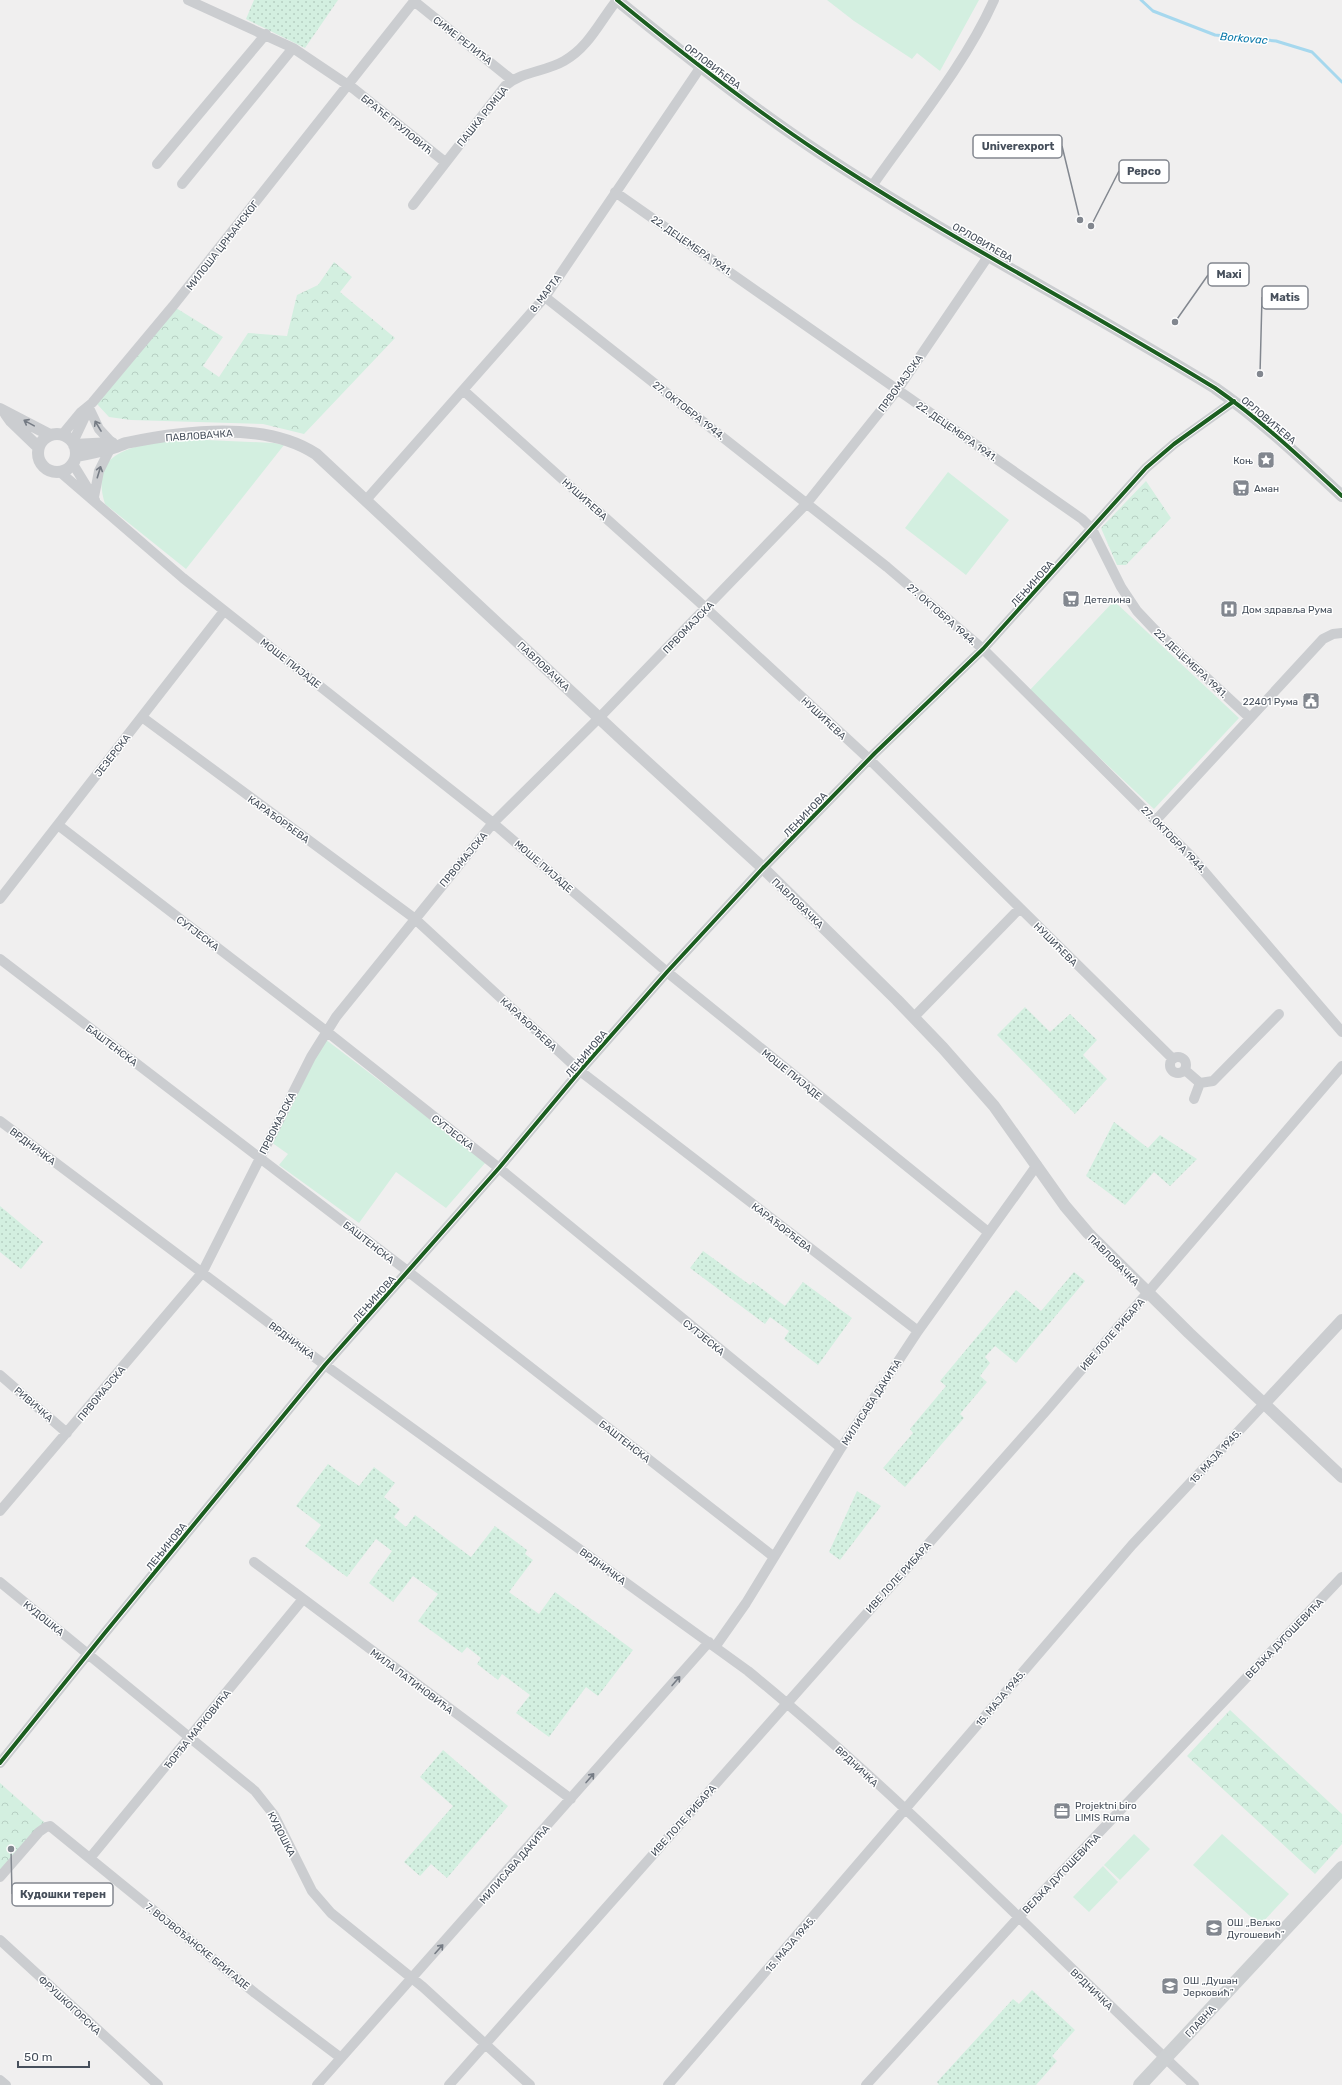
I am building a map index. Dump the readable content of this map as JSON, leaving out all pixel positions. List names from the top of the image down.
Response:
{
  "streets": {
    "main road": ["ГЛАВНА"],
    "street": [
      "СИМЕ РЕЛИЋА",
      "ОРЛОВИЋЕВА",
      "ПАШКА РОМЦА",
      "БРАЋЕ ГРУЛОВИЋ",
      "МИЛОША ЦРЊАНСКОГ",
      "22. ДЕЦЕМБРА 1941.",
      "8. МАРТА",
      "ПРВОМАЈСКА",
      "27. ОКТОБРА 1944.",
      "ПАВЛОВАЧКА",
      "НУШИЋЕВА",
      "ЛЕЊИНОВА",
      "МОШЕ ПИЈАДЕ",
      "ЈЕЗЕРСКА",
      "КАРАЂОРЂЕВА",
      "СУТЈЕСКА",
      "БАШТЕНСКА",
      "ВРДНИЧКА",
      "ИВЕ ЛОЛЕ РИБАРА",
      "МИЛИСАВА ДАКИЋА",
      "РИВИЧКА",
      "15. МАЈА 1945.",
      "КУДОШКА",
      "ВЕЉКА ДУГОШЕВИЋА",
      "МИЛА ЛАТИНОВИЋА",
      "ЂОРЂА МАРКОВИЋА",
      "7. ВОЈВОЂАНСКЕ БРИГАДЕ",
      "ФРУШКОГОРСКА"
    ]
  },
  "crossings": [
    ["СИМЕ РЕЛИЋА", "ПАШКА РОМЦА"],
    ["СИМЕ РЕЛИЋА", "МИЛОША ЦРЊАНСКОГ"],
    ["ОРЛОВИЋЕВА", "ПАШКА РОМЦА"],
    ["ОРЛОВИЋЕВА", "8. МАРТА"],
    ["ОРЛОВИЋЕВА", "ПРВОМАЈСКА"],
    ["ОРЛОВИЋЕВА", "ЛЕЊИНОВА"],
    ["ПАШКА РОМЦА", "БРАЋЕ ГРУЛОВИЋ"],
    ["БРАЋЕ ГРУЛОВИЋ", "МИЛОША ЦРЊАНСКОГ"],
    ["МИЛОША ЦРЊАНСКОГ", "ПАВЛОВАЧКА"],
    ["МИЛОША ЦРЊАНСКОГ", "МОШЕ ПИЈАДЕ"],
    ["22. ДЕЦЕМБРА 1941.", "8. МАРТА"],
    ["22. ДЕЦЕМБРА 1941.", "ПРВОМАЈСКА"],
    ["22. ДЕЦЕМБРА 1941.", "ЛЕЊИНОВА"],
    ["8. МАРТА", "27. ОКТОБРА 1944."],
    ["8. МАРТА", "ПАВЛОВАЧКА"],
    ["8. МАРТА", "НУШИЋЕВА"],
    ["ПРВОМАЈСКА", "27. ОКТОБРА 1944."],
    ["ПРВОМАЈСКА", "ПАВЛОВАЧКА"],
    ["ПРВОМАЈСКА", "НУШИЋЕВА"],
    ["ПРВОМАЈСКА", "МОШЕ ПИЈАДЕ"],
    ["ПРВОМАЈСКА", "КАРАЂОРЂЕВА"],
    ["ПРВОМАЈСКА", "СУТЈЕСКА"],
    ["ПРВОМАЈСКА", "БАШТЕНСКА"],
    ["ПРВОМАЈСКА", "ВРДНИЧКА"],
    ["ПРВОМАЈСКА", "РИВИЧКА"],
    ["27. ОКТОБРА 1944.", "ЛЕЊИНОВА"],
    ["ПАВЛОВАЧКА", "ЛЕЊИНОВА"],
    ["ПАВЛОВАЧКА", "МОШЕ ПИЈАДЕ"],
    ["ПАВЛОВАЧКА", "ИВЕ ЛОЛЕ РИБАРА"],
    ["ПАВЛОВАЧКА", "МИЛИСАВА ДАКИЋА"],
    ["ПАВЛОВАЧКА", "15. МАЈА 1945."],
    ["НУШИЋЕВА", "ЛЕЊИНОВА"],
    ["ЛЕЊИНОВА", "МОШЕ ПИЈАДЕ"],
    ["ЛЕЊИНОВА", "КАРАЂОРЂЕВА"],
    ["ЛЕЊИНОВА", "СУТЈЕСКА"],
    ["ЛЕЊИНОВА", "БАШТЕНСКА"],
    ["ЛЕЊИНОВА", "ВРДНИЧКА"],
    ["ЛЕЊИНОВА", "КУДОШКА"],
    ["МОШЕ ПИЈАДЕ", "ЈЕЗЕРСКА"],
    ["МОШЕ ПИЈАДЕ", "МИЛИСАВА ДАКИЋА"],
    ["ЈЕЗЕРСКА", "КАРАЂОРЂЕВА"],
    ["ЈЕЗЕРСКА", "СУТЈЕСКА"],
    ["КАРАЂОРЂЕВА", "МИЛИСАВА ДАКИЋА"],
    ["СУТЈЕСКА", "МИЛИСАВА ДАКИЋА"],
    ["БАШТЕНСКА", "МИЛИСАВА ДАКИЋА"],
    ["ВРДНИЧКА", "ИВЕ ЛОЛЕ РИБАРА"],
    ["ВРДНИЧКА", "МИЛИСАВА ДАКИЋА"],
    ["ВРДНИЧКА", "15. МАЈА 1945."],
    ["ВРДНИЧКА", "ВЕЉКА ДУГОШЕВИЋА"],
    ["ВРДНИЧКА", "ГЛАВНА"],
    ["ИВЕ ЛОЛЕ РИБАРА", "КУДОШКА"],
    ["МИЛИСАВА ДАКИЋА", "КУДОШКА"],
    ["МИЛИСАВА ДАКИЋА", "МИЛА ЛАТИНОВИЋА"],
    ["МИЛИСАВА ДАКИЋА", "7. ВОЈВОЂАНСКЕ БРИГАДЕ"],
    ["КУДОШКА", "ЂОРЂА МАРКОВИЋА"],
    ["МИЛА ЛАТИНОВИЋА", "ЂОРЂА МАРКОВИЋА"],
    ["ЂОРЂА МАРКОВИЋА", "7. ВОЈВОЂАНСКЕ БРИГАДЕ"]
  ],
  "one_way": ["МИЛИСАВА ДАКИЋА"],
  "water": ["Borkovac"],
  "places": {
    "other": [
      "Univerexport",
      "Pepco",
      "Maxi",
      "Matis",
      "Кудошки терен"
    ],
    "place": ["Коњ"],
    "supermarket": ["Аман", "Детелина"],
    "hospital": ["Дом здравља Рума"],
    "public building": ["22401 Рума"],
    "office": ["Projektni biro LIMIS Ruma"],
    "school or university": ["ОШ „Вељко Дугошевић”", "ОШ „Душан Јерковић”"]
  },
  "scale_bar": "50 m"
}
